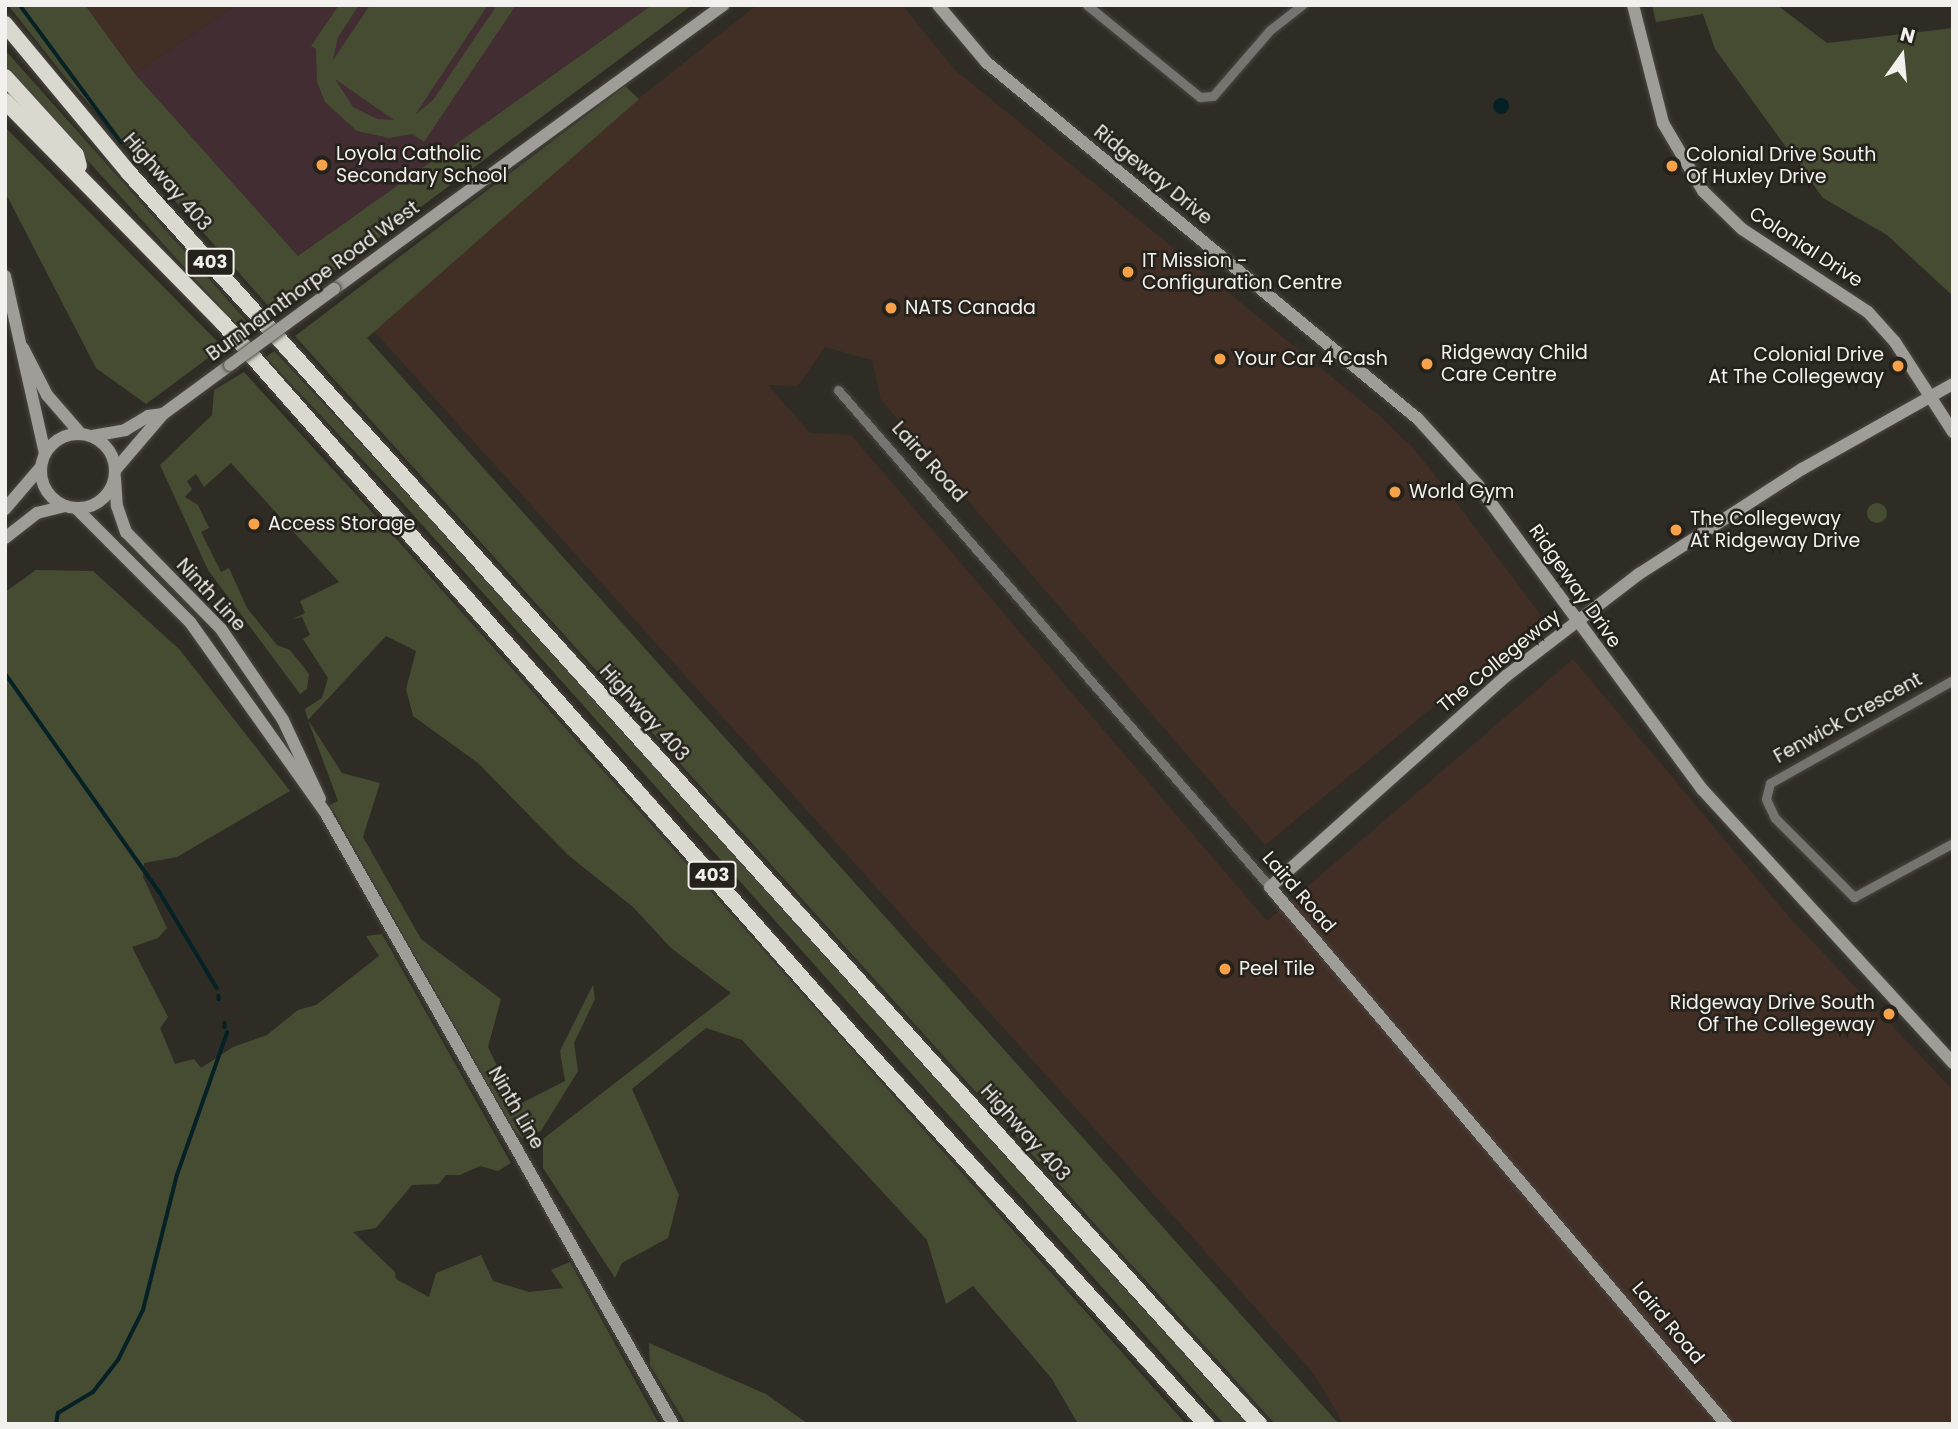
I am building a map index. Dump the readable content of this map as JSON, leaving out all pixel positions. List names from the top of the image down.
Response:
{
  "streets": {
    "highway": ["Highway 403", "403"],
    "street": [
      "Ridgeway Drive",
      "Colonial Drive",
      "Burnhamthorpe Road West",
      "Laird Road",
      "Ninth Line",
      "The Collegeway",
      "Fenwick Crescent"
    ]
  },
  "crossings": [
    ["Ridgeway Drive", "The Collegeway"],
    ["Colonial Drive", "The Collegeway"],
    ["Burnhamthorpe Road West", "Ninth Line"],
    ["Laird Road", "The Collegeway"]
  ],
  "places": [
    "Loyola Catholic Secondary School",
    "Colonial Drive South Of Huxley Drive",
    "IT Mission - Configuration Centre",
    "NATS Canada",
    "Your Car 4 Cash",
    "Ridgeway Child Care Centre",
    "Colonial Drive At The Collegeway",
    "World Gym",
    "Access Storage",
    "The Collegeway At Ridgeway Drive",
    "Peel Tile",
    "Ridgeway Drive South Of The Collegeway"
  ],
  "north": "top"
}
